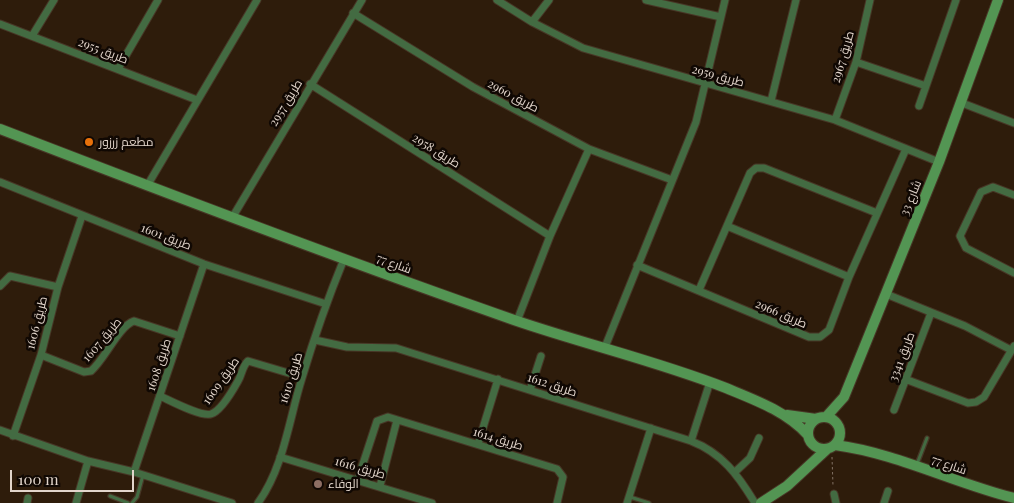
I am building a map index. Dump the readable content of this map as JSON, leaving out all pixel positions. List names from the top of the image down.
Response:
{
  "streets": {
    "street": [
      "طريق 2955",
      "طريق 2967",
      "طريق 2959",
      "طريق 2960",
      "طريق 2957",
      "طريق 2958",
      "شارع 33",
      "طريق 1601",
      "شارع 77",
      "طريق 2966",
      "طريق 1606",
      "طريق 1607",
      "طريق 3341",
      "طريق 1608",
      "طريق 1610",
      "طريق 1609",
      "طريق 1612",
      "طريق 1614",
      "طريق 1616"
    ]
  },
  "crossings": [
    ["طريق 2967", "طريق 2959"],
    ["طريق 2959", "شارع 33"],
    ["طريق 2959", "طريق 2966"],
    ["طريق 2960", "طريق 2957"],
    ["طريق 2957", "طريق 2958"],
    ["طريق 2957", "شارع 77"],
    ["شارع 33", "شارع 77"],
    ["طريق 1601", "طريق 1606"],
    ["طريق 1601", "طريق 1608"],
    ["طريق 1601", "طريق 1610"],
    ["شارع 77", "طريق 1610"],
    ["طريق 1606", "طريق 1607"],
    ["طريق 1607", "طريق 1608"],
    ["طريق 1608", "طريق 1609"],
    ["طريق 1610", "طريق 1609"],
    ["طريق 1610", "طريق 1612"],
    ["طريق 1610", "طريق 1616"],
    ["طريق 1614", "طريق 1616"]
  ],
  "places": ["مطعم زرزور", "الوفاء"],
  "scale_bar": "100 m"
}
